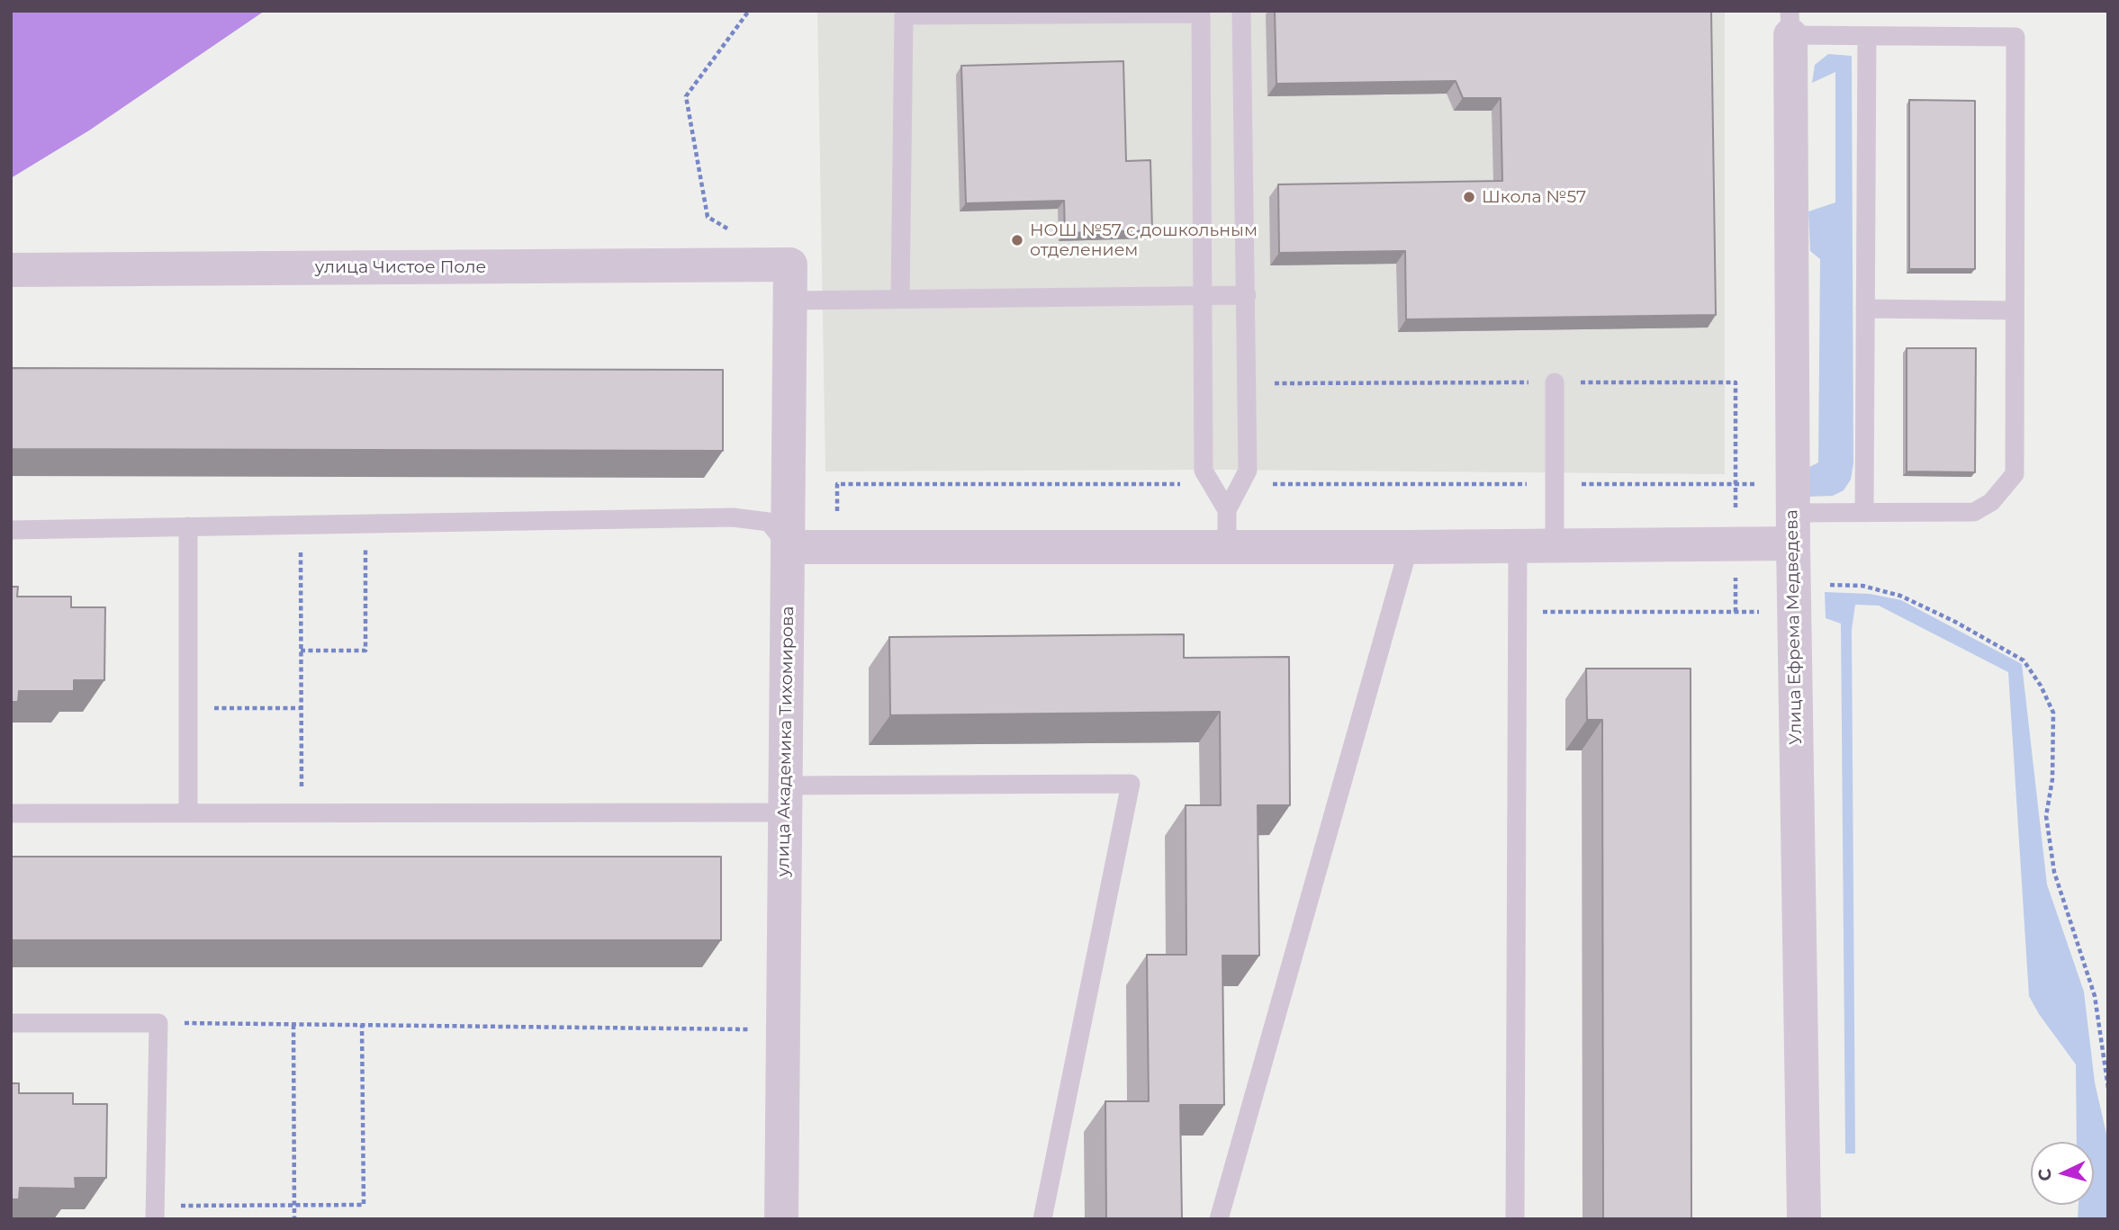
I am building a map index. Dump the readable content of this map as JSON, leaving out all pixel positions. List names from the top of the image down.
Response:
{
  "streets": {
    "street": ["улица Чистое Поле", "Улица Ефрема Медведева", "улица Академика Тихомирова"]
  },
  "crossings": [
    ["улица Чистое Поле", "улица Академика Тихомирова"]
  ],
  "places": ["Школа №57", "НОШ №57 с дошкольным отделением"],
  "north": "left"
}
